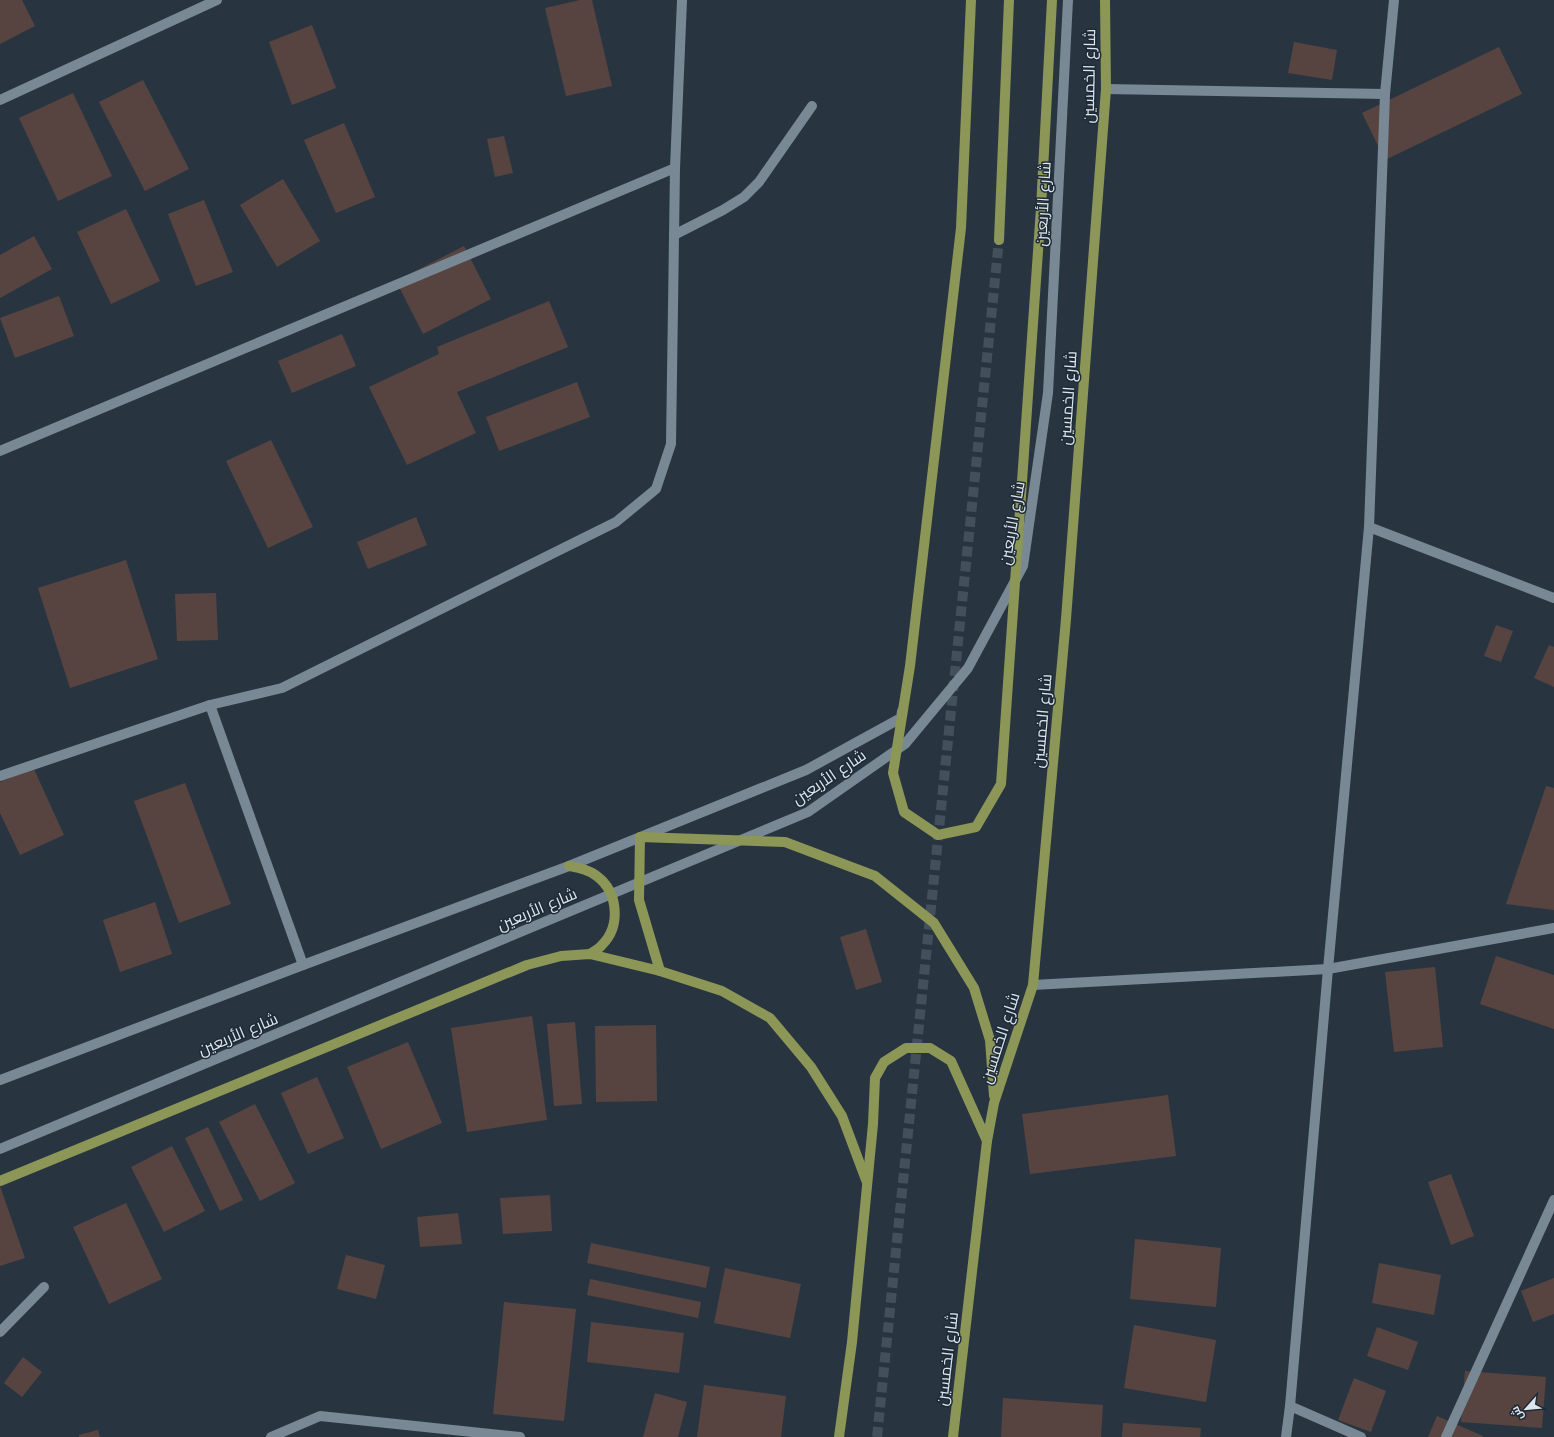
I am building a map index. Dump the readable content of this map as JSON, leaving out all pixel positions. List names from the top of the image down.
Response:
{
  "streets": {
    "main road": ["شارع الخمسين"],
    "street": ["شارع الأربعين"]
  },
  "north": "bottom left"
}
